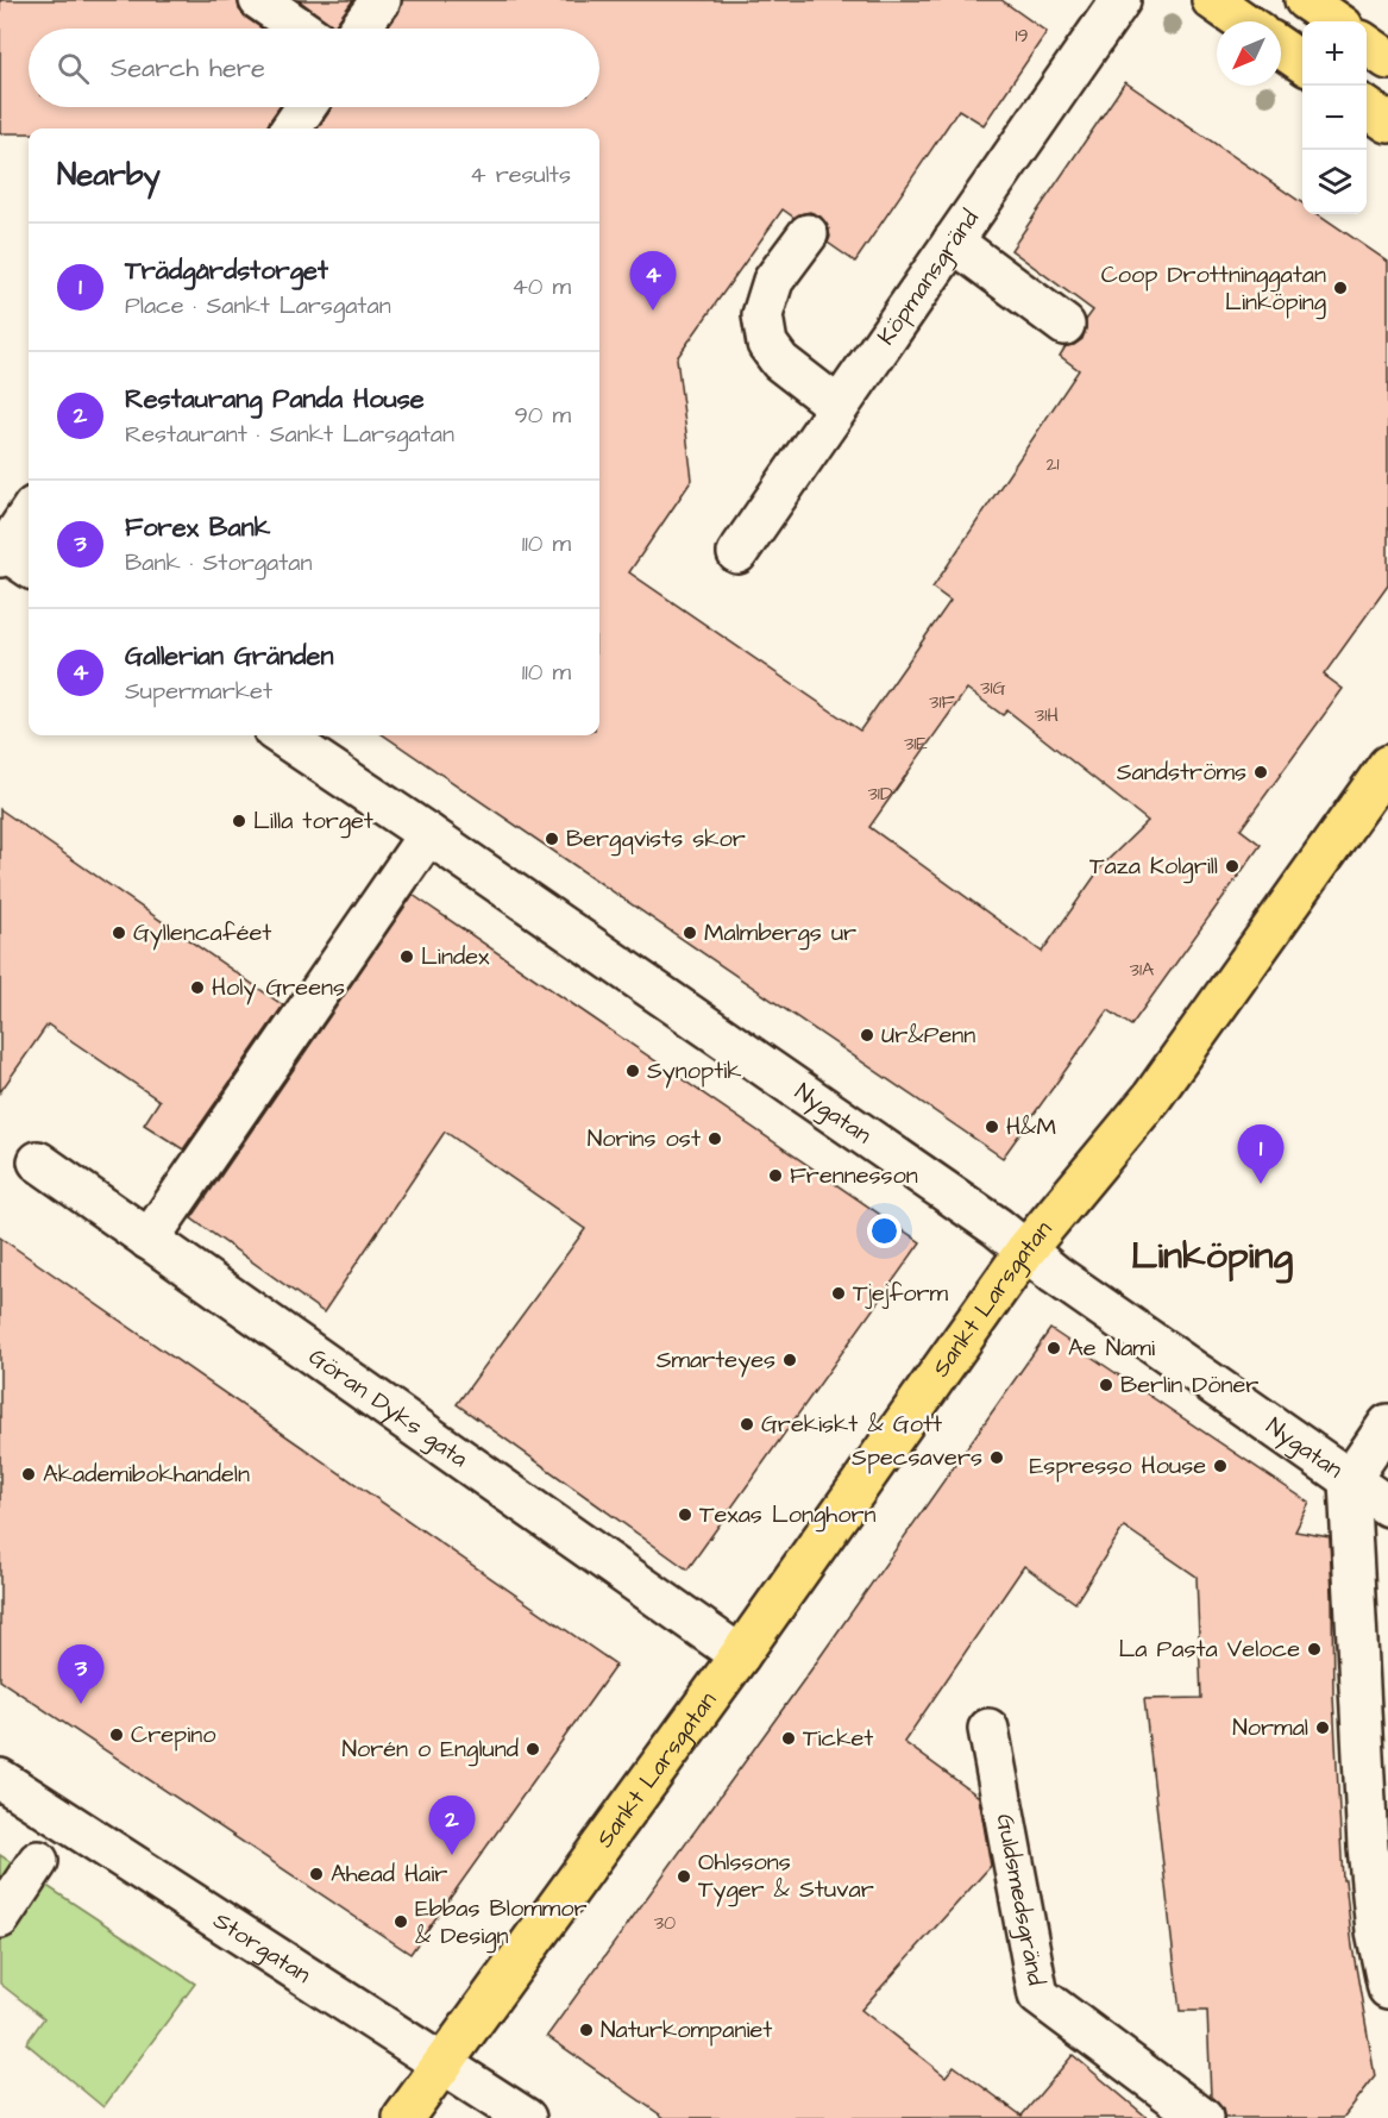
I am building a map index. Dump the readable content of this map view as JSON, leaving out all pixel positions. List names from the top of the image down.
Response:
{
  "streets": {
    "main road": ["Sankt Larsgatan"],
    "street": [
      "Köpmansgränd",
      "Nygatan",
      "Göran Dyks gata",
      "Guldsmedsgränd",
      "Storgatan"
    ]
  },
  "crossings": [
    ["Nygatan", "Sankt Larsgatan"],
    ["Sankt Larsgatan", "Göran Dyks gata"],
    ["Sankt Larsgatan", "Storgatan"]
  ],
  "districts": ["Linköping"],
  "places": [
    "Coop Drottninggatan Linköping",
    "Sandströms",
    "Lilla torget",
    "Bergqvists skor",
    "Taza Kolgrill",
    "Gyllencaféet",
    "Malmbergs ur",
    "Lindex",
    "Holy Greens",
    "Ur&Penn",
    "Synoptik",
    "H&M",
    "Norins ost",
    "Frennesson",
    "Tjejform",
    "Ae Nami",
    "Smarteyes",
    "Berlin Döner",
    "Grekiskt & Gott",
    "Specsavers",
    "Espresso House",
    "Akademibokhandeln",
    "Texas Longhorn",
    "La Pasta Veloce",
    "Normal",
    "Crepino",
    "Ticket",
    "Norén o Englund",
    "Ahead Hair",
    "Ohlssons Tyger & Stuvar",
    "Ebbas Blommor & Design",
    "Naturkompaniet"
  ],
  "house_numbers": [
    "19",
    "21",
    "31G",
    "31F",
    "31H",
    "31E",
    "31D",
    "31A",
    "30"
  ],
  "north": "bottom left",
  "page": {
    "map_buttons": ["+", "−"],
    "search": "Search here",
    "heading": ["Nearby", "4 results"],
    "list": [
      {
        "mark": "1",
        "name": "Trädgårdstorget",
        "note": "Place · Sankt Larsgatan",
        "value": "40 m"
      },
      {
        "mark": "2",
        "name": "Restaurang Panda House",
        "note": "Restaurant · Sankt Larsgatan",
        "value": "90 m"
      },
      {
        "mark": "3",
        "name": "Forex Bank",
        "note": "Bank · Storgatan",
        "value": "110 m"
      },
      {
        "mark": "4",
        "name": "Gallerian Gränden",
        "note": "Supermarket",
        "value": "110 m"
      }
    ],
    "pins": [
      "4",
      "1",
      "3",
      "2"
    ]
  }
}
